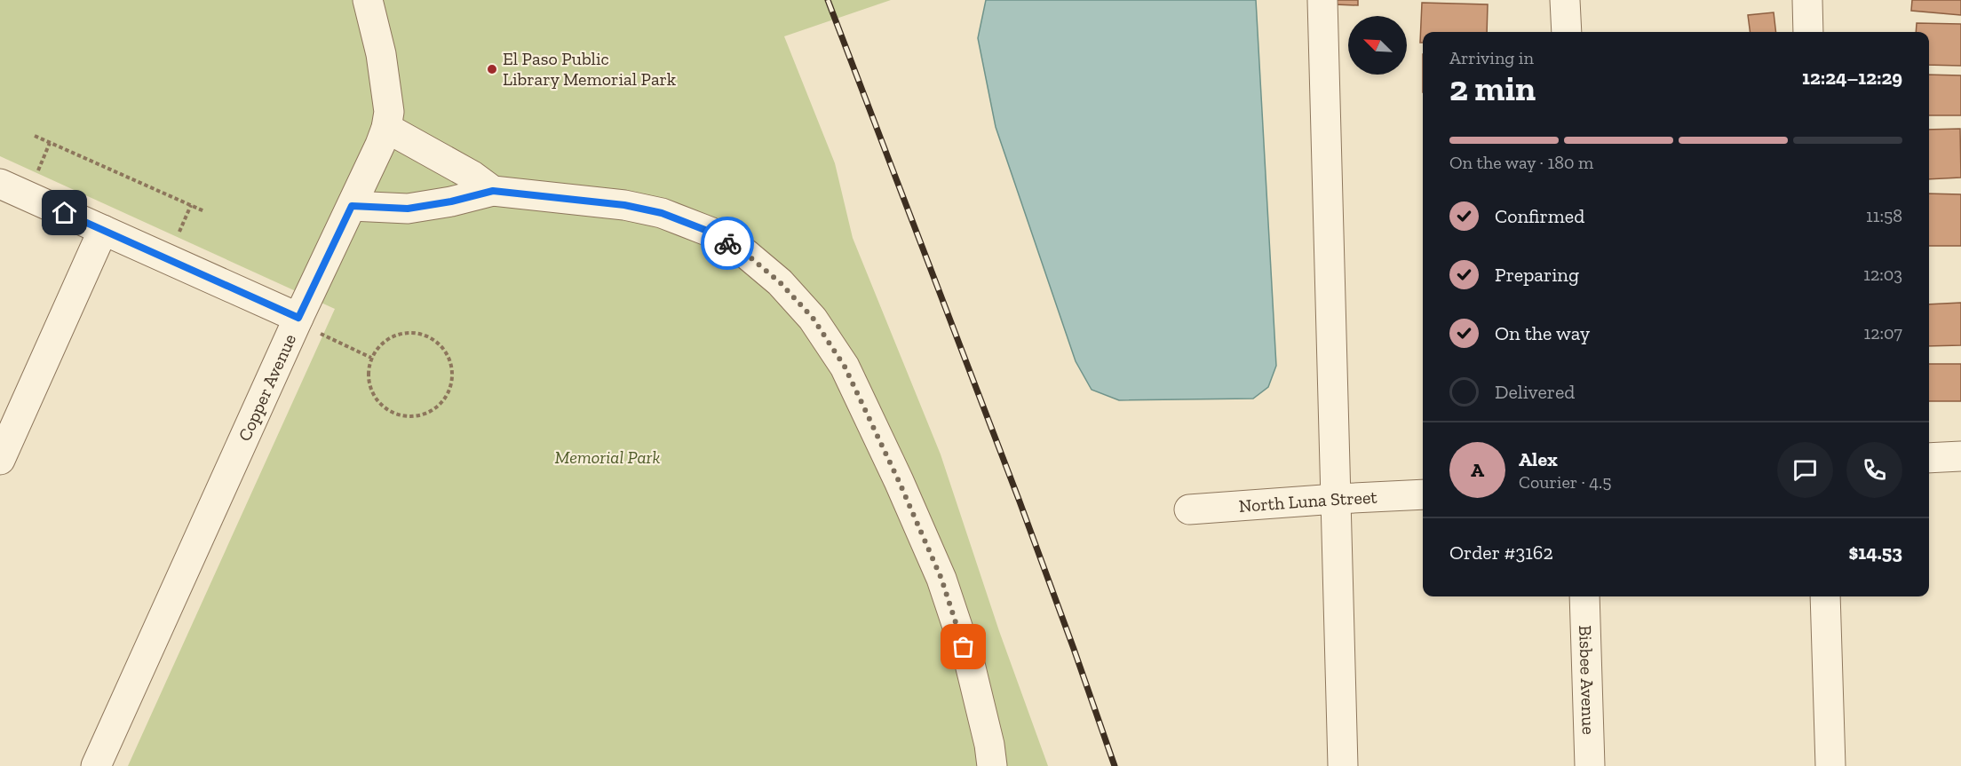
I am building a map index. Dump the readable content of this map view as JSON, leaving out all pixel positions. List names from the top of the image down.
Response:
{
  "streets": {
    "street": ["Copper Avenue", "North Luna Street", "Bisbee Avenue"]
  },
  "parks": ["Memorial Park"],
  "places": ["El Paso Public Library Memorial Park"],
  "north": "top left",
  "page": {
    "heading": ["2 min", "Arriving in", "12:24–12:29"],
    "panel": [
      "Alex",
      "Courier · 4.5",
      "Order #3162",
      "$14.53"
    ],
    "bar": "On the way · 180 m",
    "list": [
      ["Confirmed", "11:58"],
      ["Preparing", "12:03"],
      ["On the way", "12:07"],
      "Delivered"
    ],
    "round": "A"
  }
}
